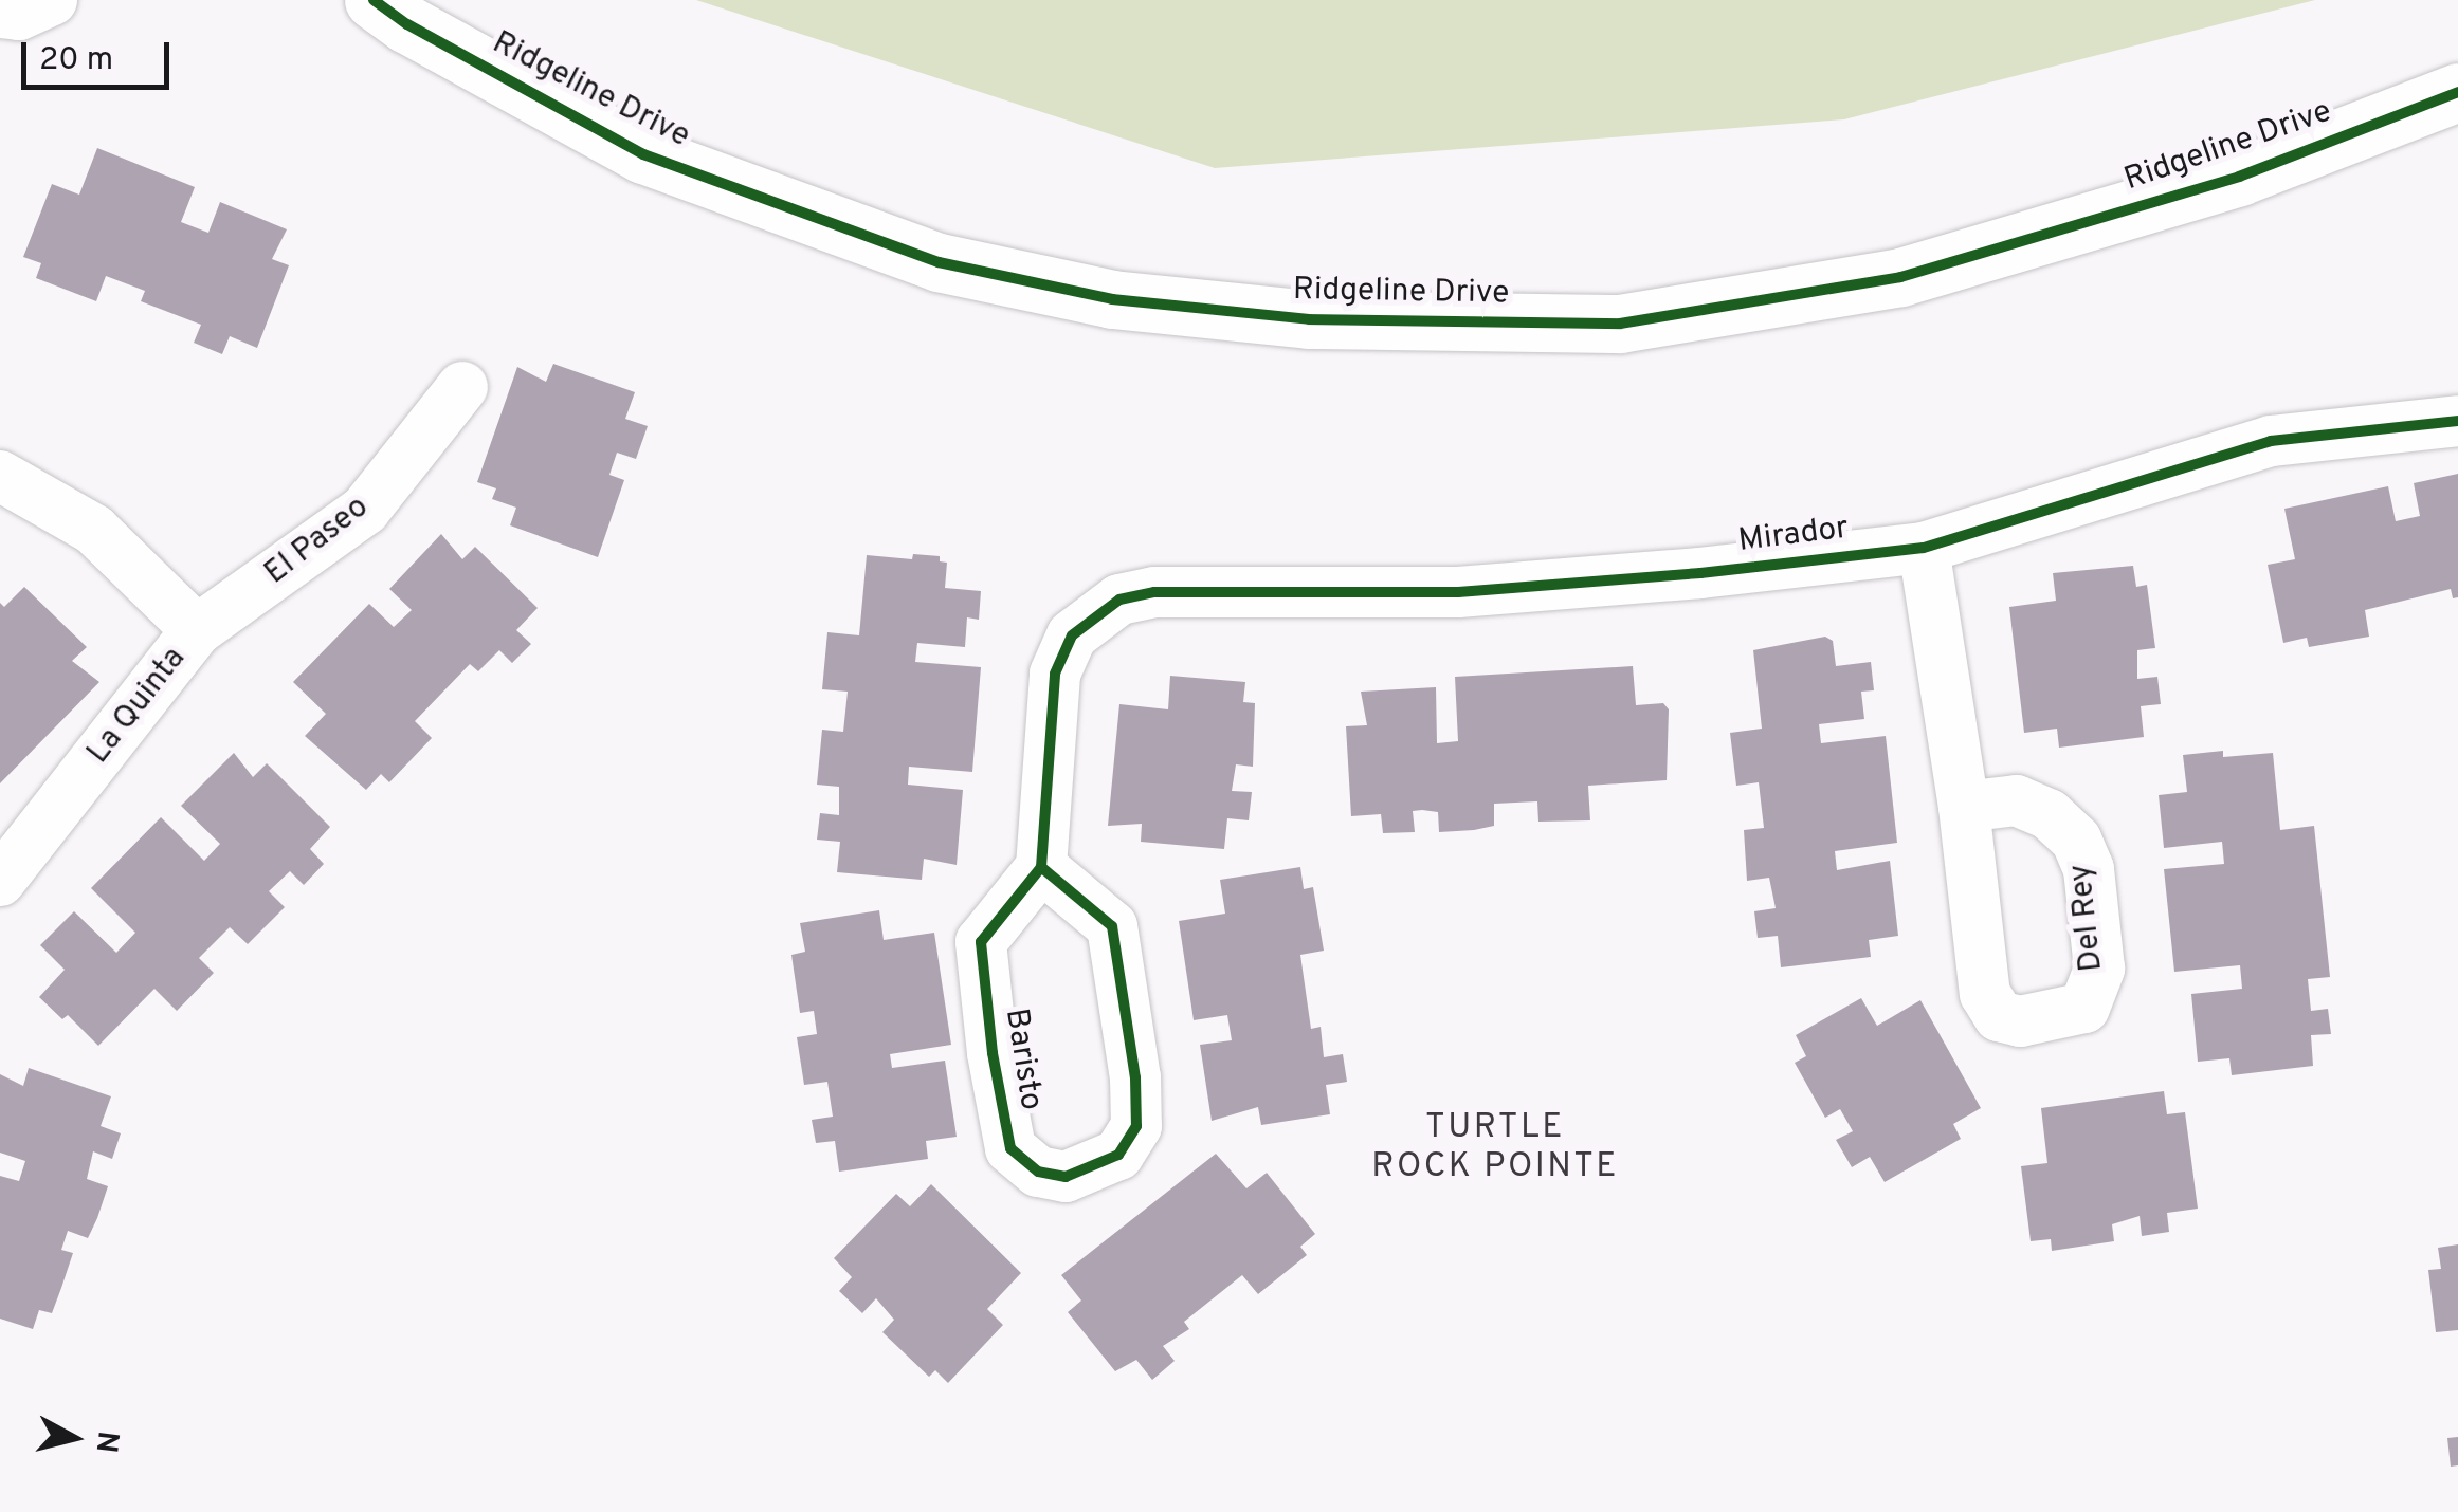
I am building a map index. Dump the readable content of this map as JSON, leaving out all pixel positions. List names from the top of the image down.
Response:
{
  "streets": {
    "street": [
      "Ridgeline Drive",
      "Mirador",
      "El Paseo",
      "La Quinta",
      "Baristo"
    ]
  },
  "crossings": [
    ["Mirador", "Baristo"],
    ["El Paseo", "La Quinta"]
  ],
  "districts": ["TURTLE ROCK POINTE"],
  "scale_bar": "20 m",
  "north": "right"
}
